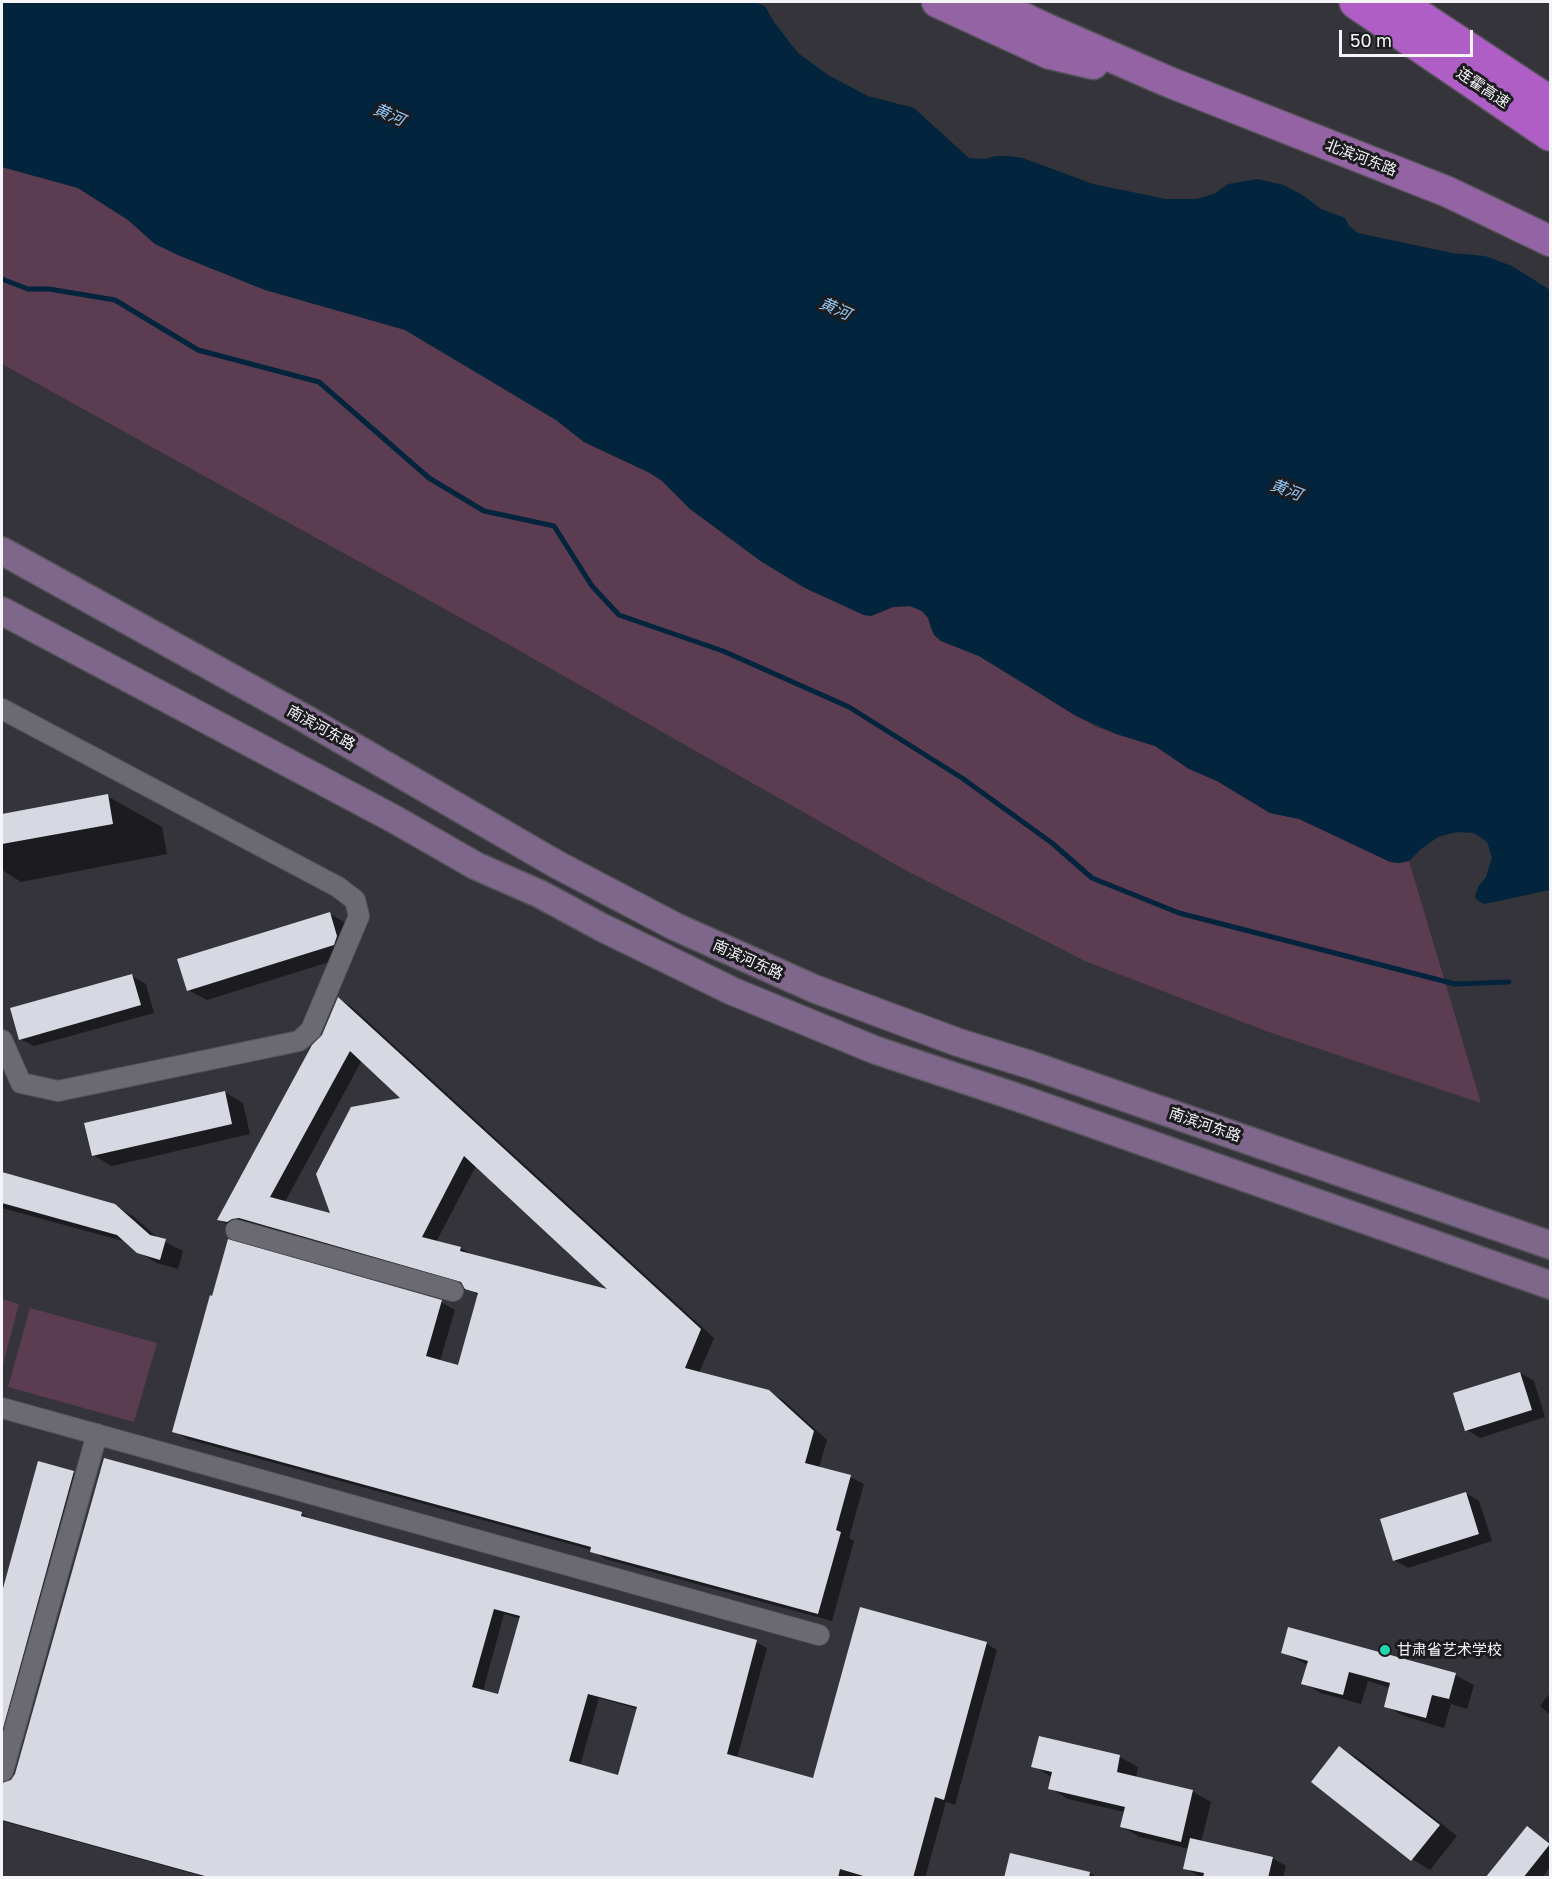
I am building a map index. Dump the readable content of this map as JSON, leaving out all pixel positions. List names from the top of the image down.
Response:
{
  "streets": {
    "highway": ["连霍高速"],
    "main road": ["北滨河东路", "南滨河东路"]
  },
  "water": ["黄河"],
  "places": ["甘肃省艺术学校"],
  "scale_bar": "50 m"
}
